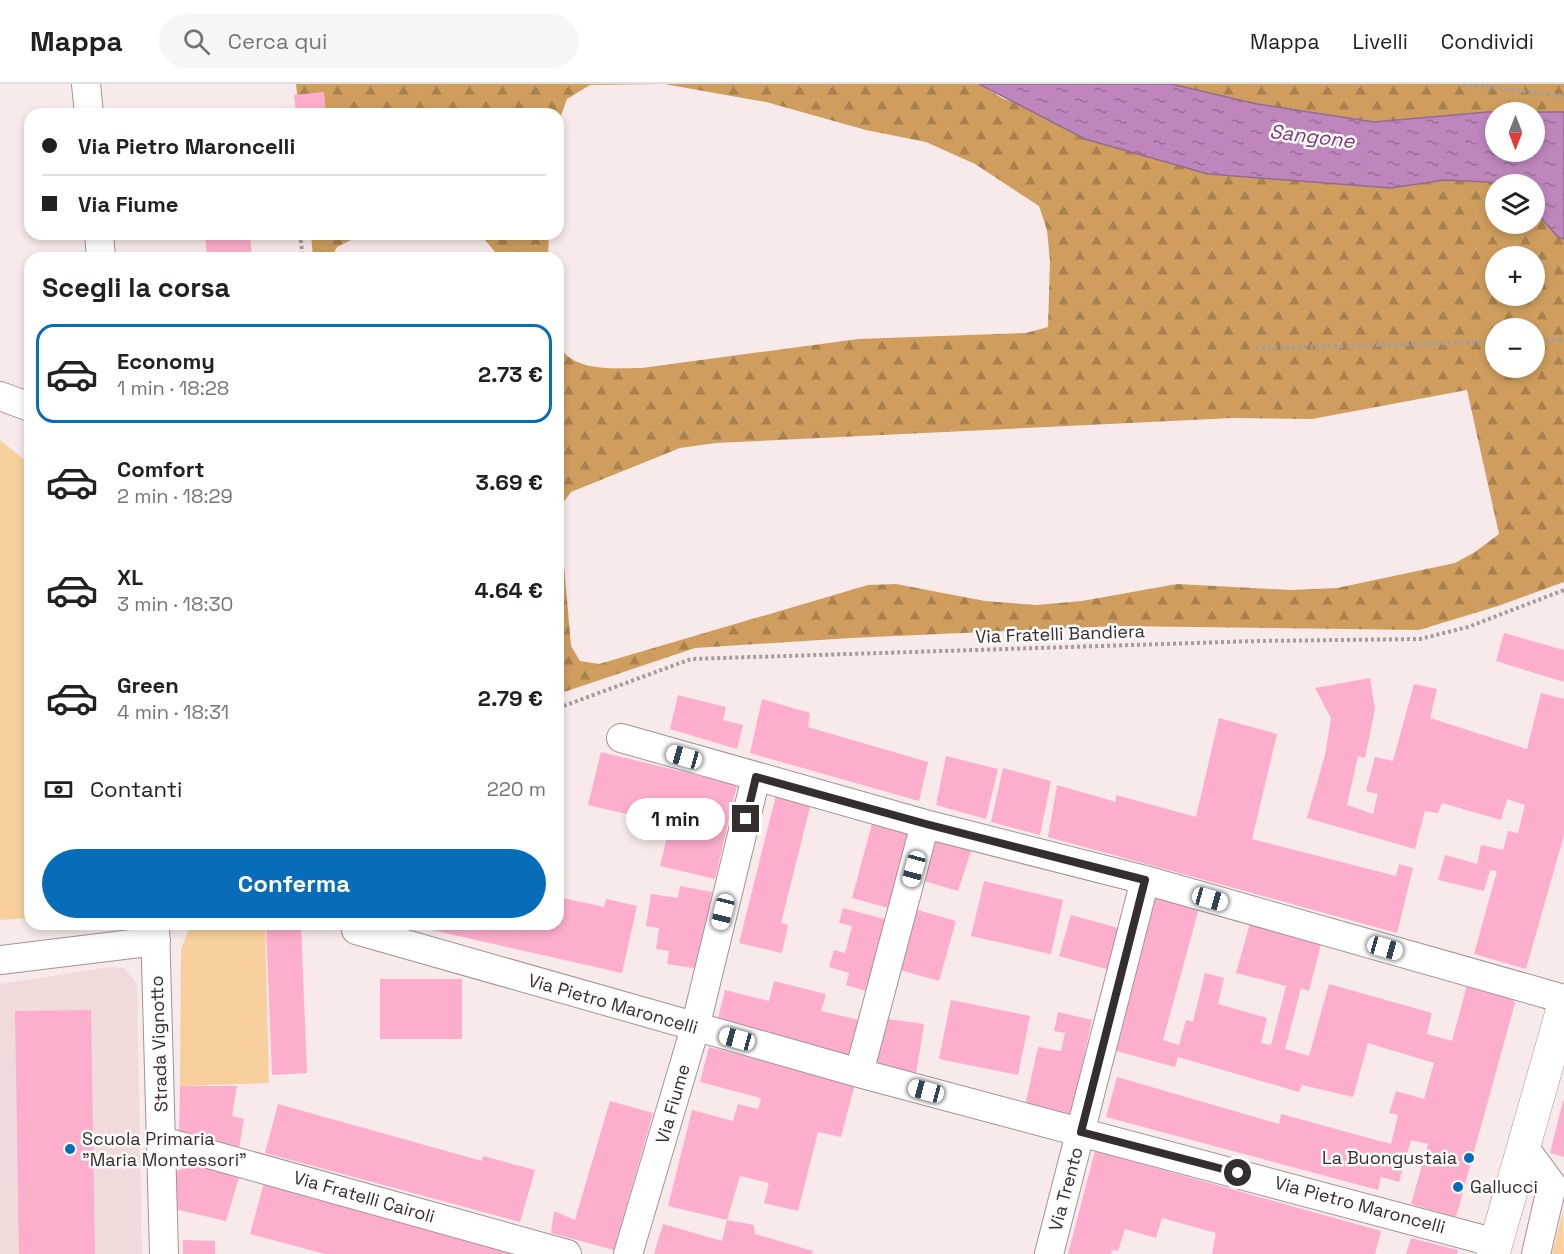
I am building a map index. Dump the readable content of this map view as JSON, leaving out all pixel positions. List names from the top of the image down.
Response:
{
  "streets": {
    "street": [
      "Via Pietro Maroncelli",
      "Strada Vignotto",
      "Via Fiume",
      "Via Trento",
      "Via Fratelli Cairoli"
    ],
    "path": ["Via Fratelli Bandiera"]
  },
  "crossings": [
    ["Via Pietro Maroncelli", "Via Fiume"],
    ["Via Pietro Maroncelli", "Via Trento"],
    ["Strada Vignotto", "Via Fratelli Cairoli"]
  ],
  "water": ["Sangone"],
  "places": ["Scuola Primaria \"Maria Montessori\"", "La Buongustaia", "Gallucci"],
  "north": "bottom",
  "page": {
    "header": "Mappa",
    "search": "Cerca qui",
    "nav": ["Mappa", "Livelli", "Condividi"],
    "map_buttons": ["+", "−"],
    "banner": ["Via Pietro Maroncelli", "Via Fiume"],
    "heading": "Scegli la corsa",
    "list": [
      {
        "name": "Economy",
        "note": "1 min · 18:28",
        "value": "2.73 €"
      },
      {
        "name": "Comfort",
        "note": "2 min · 18:29",
        "value": "3.69 €"
      },
      {
        "name": "XL",
        "note": "3 min · 18:30",
        "value": "4.64 €"
      },
      {
        "name": "Green",
        "note": "4 min · 18:31",
        "value": "2.79 €"
      }
    ],
    "pay": ["Contanti", "220 m"],
    "bubble": "1 min",
    "buttons": "Conferma"
  }
}
